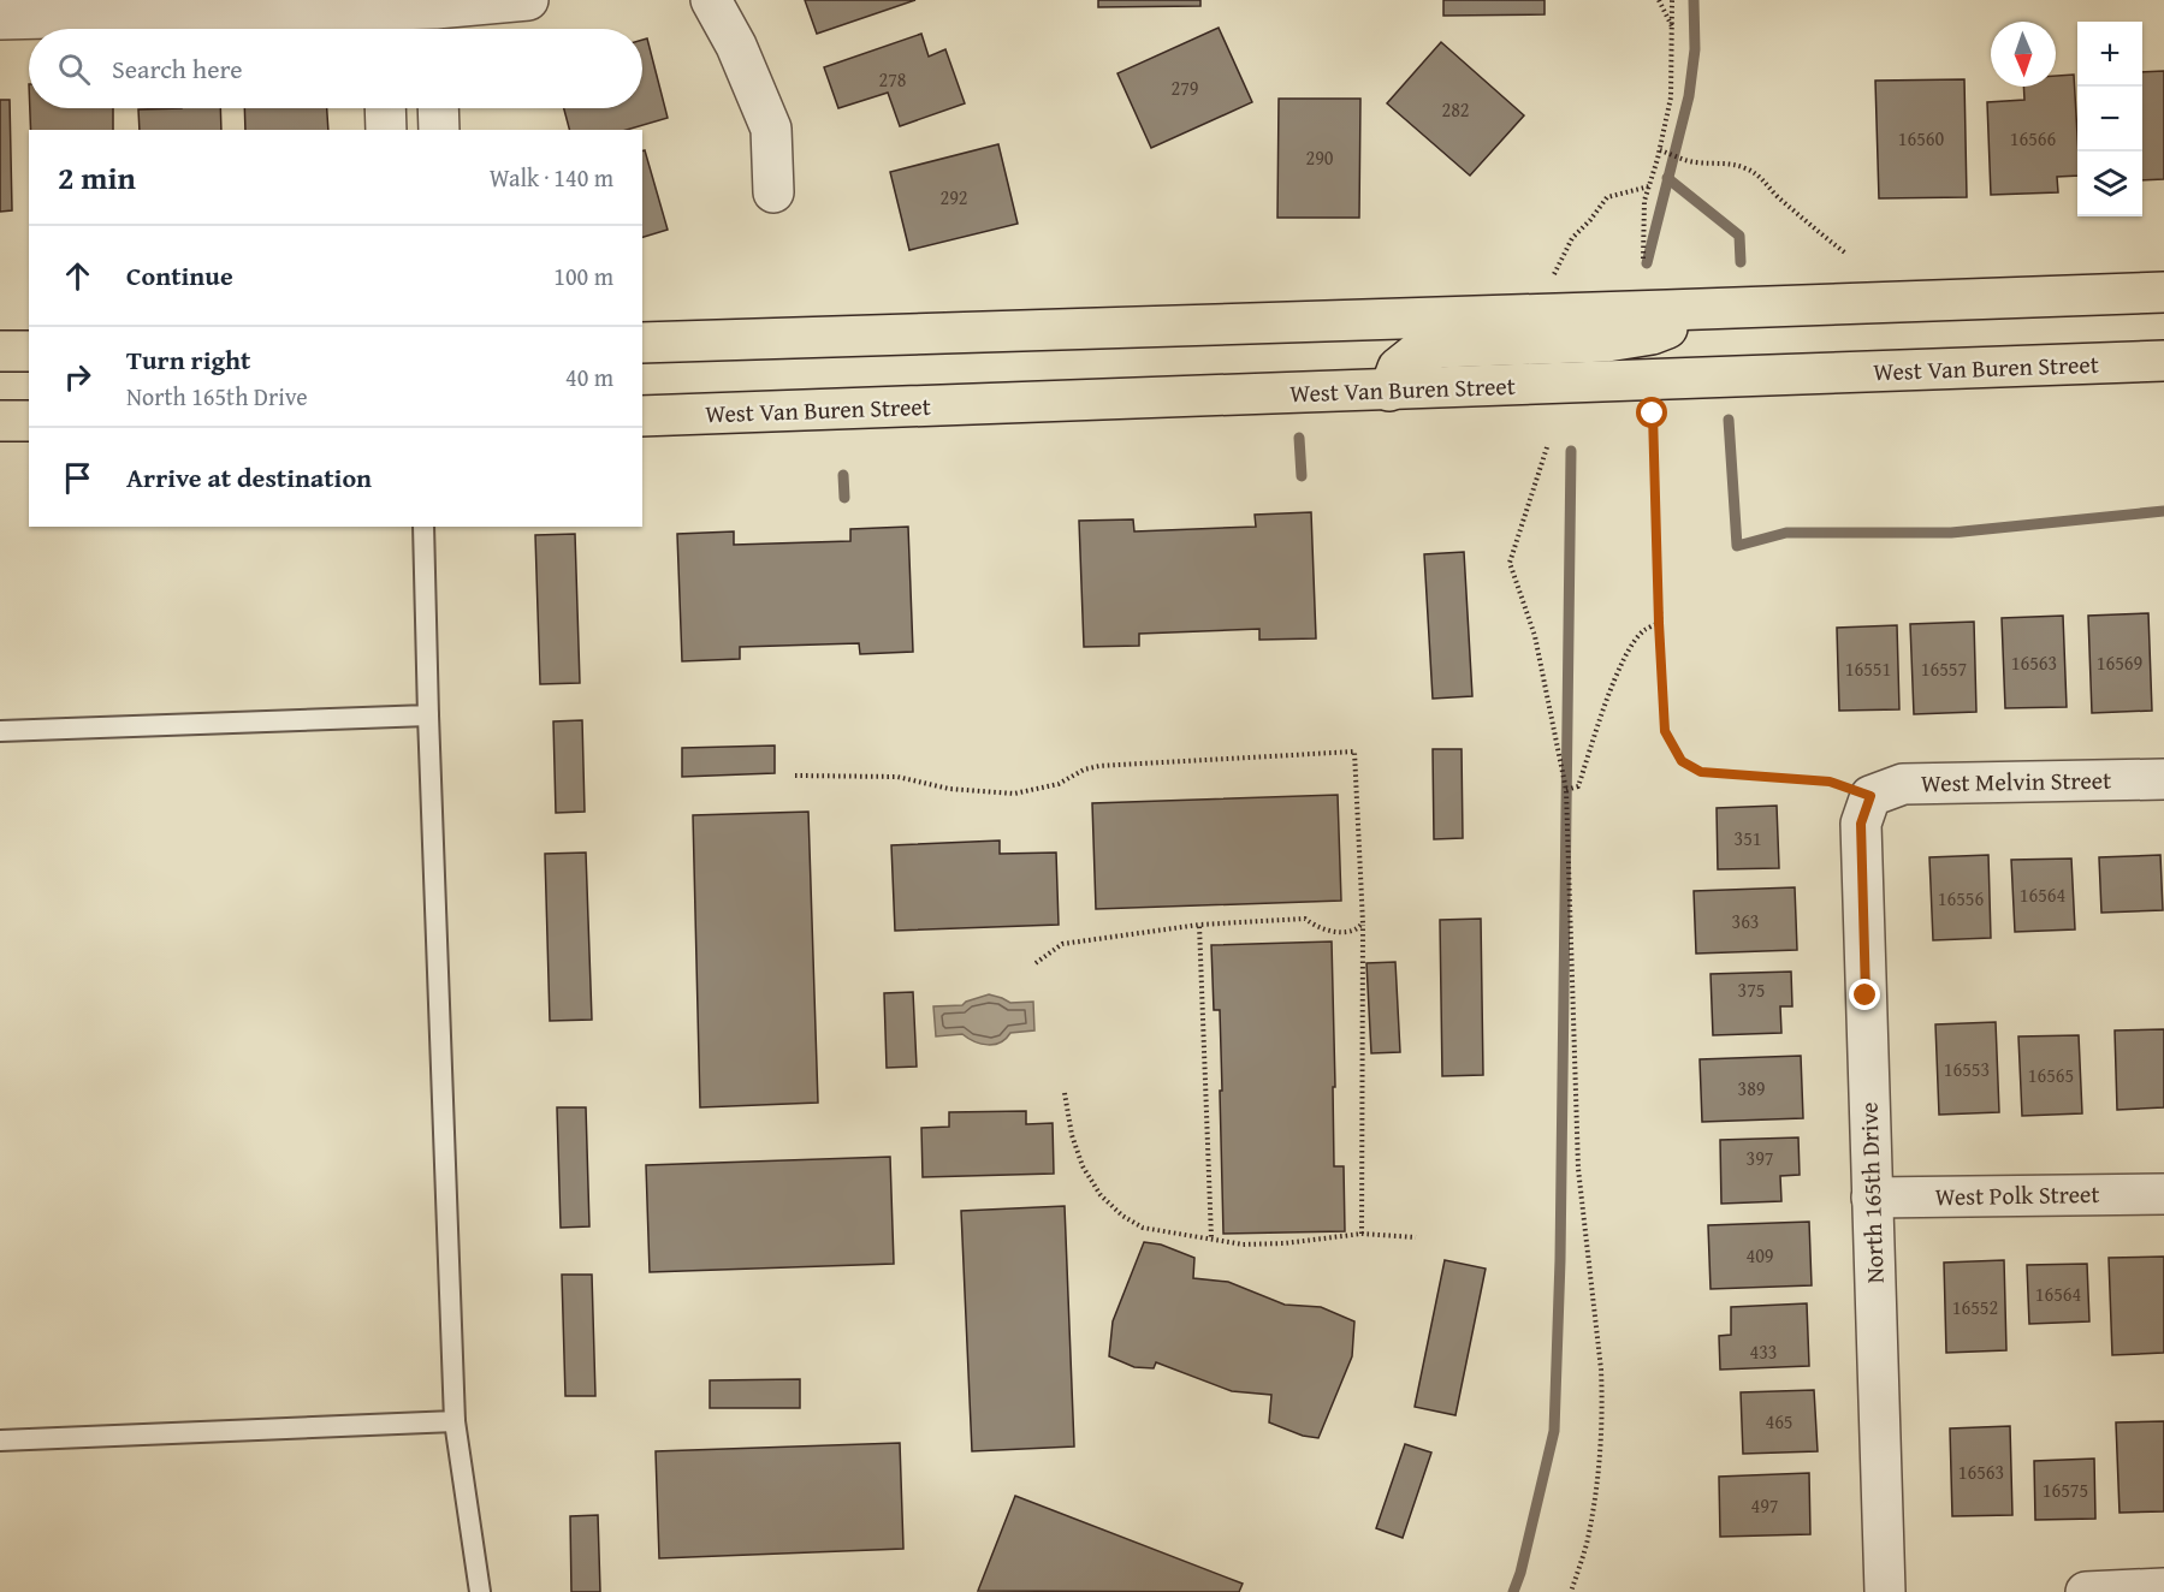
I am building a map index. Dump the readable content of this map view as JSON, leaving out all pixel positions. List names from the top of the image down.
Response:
{
  "streets": {
    "main road": ["West Van Buren Street"],
    "street": ["West Melvin Street", "North 165th Drive", "West Polk Street"]
  },
  "crossings": [
    ["West Melvin Street", "North 165th Drive"],
    ["North 165th Drive", "West Polk Street"]
  ],
  "house_numbers": [
    "278",
    "279",
    "282",
    "16560",
    "16566",
    "290",
    "292",
    "16563",
    "16569",
    "16551",
    "16557",
    "351",
    "16564",
    "16556",
    "363",
    "375",
    "16553",
    "16565",
    "389",
    "397",
    "409",
    "16564",
    "16552",
    "433",
    "465",
    "16563",
    "16575",
    "497"
  ],
  "north": "bottom",
  "page": {
    "map_buttons": ["+", "−"],
    "search": "Search here",
    "heading": ["2 min", "Walk · 140 m"],
    "list": [
      ["Continue", "100 m"],
      ["Turn right", "North 165th Drive", "40 m"],
      "Arrive at destination"
    ]
  }
}
